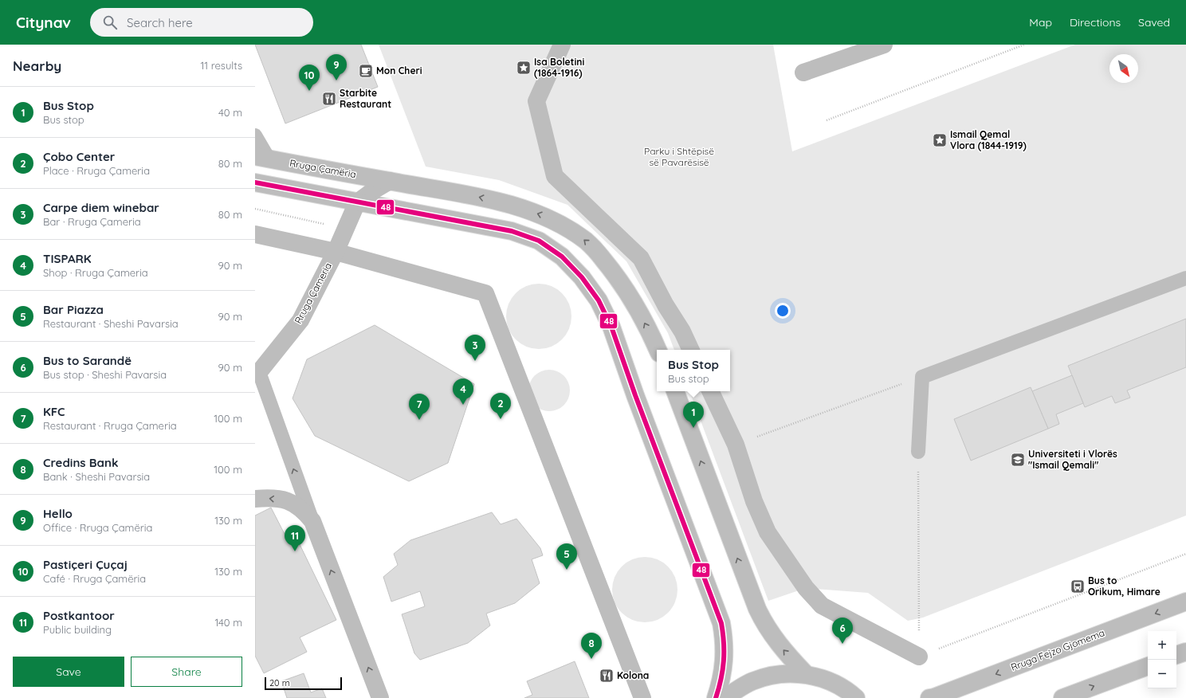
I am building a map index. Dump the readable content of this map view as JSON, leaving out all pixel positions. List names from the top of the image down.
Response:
{
  "streets": {
    "main road": ["Rruga Çamëria", "Rruga Çameria", "Rruga Fejzo Gjomema"]
  },
  "one_way": ["Rruga Çamëria"],
  "parks": ["Parku i Shtëpisë së Pavarësisë"],
  "places": {
    "place": ["Isa Boletini (1864-1916)", "Ismail Qemal Vlora (1844-1919)"],
    "cafe": ["Mon Cheri"],
    "restaurant": ["Starbite Restaurant", "Kolona"],
    "school or university": ["Universiteti i Vlorës \"Ismail Qemali\""],
    "bus stop": ["Bus to Orikum, Himare"]
  },
  "lines": ["transit line 48"],
  "scale_bar": "20 m",
  "north": "bottom right",
  "page": {
    "header": "Citynav",
    "search": "Search here",
    "nav": ["Map", "Directions", "Saved"],
    "heading": ["Nearby", "11 results"],
    "pins": [
      "9",
      "10",
      "3",
      "4",
      "2",
      "7",
      "1",
      "11",
      "5",
      "6",
      "8"
    ],
    "list": [
      {
        "mark": "1",
        "name": "Bus Stop",
        "note": "Bus stop",
        "value": "40 m"
      },
      {
        "mark": "2",
        "name": "Çobo Center",
        "note": "Place · Rruga Çameria",
        "value": "80 m"
      },
      {
        "mark": "3",
        "name": "Carpe diem winebar",
        "note": "Bar · Rruga Çameria",
        "value": "80 m"
      },
      {
        "mark": "4",
        "name": "TISPARK",
        "note": "Shop · Rruga Çameria",
        "value": "90 m"
      },
      {
        "mark": "5",
        "name": "Bar Piazza",
        "note": "Restaurant · Sheshi Pavarsia",
        "value": "90 m"
      },
      {
        "mark": "6",
        "name": "Bus to Sarandë",
        "note": "Bus stop · Sheshi Pavarsia",
        "value": "90 m"
      },
      {
        "mark": "7",
        "name": "KFC",
        "note": "Restaurant · Rruga Çameria",
        "value": "100 m"
      },
      {
        "mark": "8",
        "name": "Credins Bank",
        "note": "Bank · Sheshi Pavarsia",
        "value": "100 m"
      },
      {
        "mark": "9",
        "name": "Hello",
        "note": "Office · Rruga Çamëria",
        "value": "130 m"
      },
      {
        "mark": "10",
        "name": "Pastiçeri Çuçaj",
        "note": "Café · Rruga Çamëria",
        "value": "130 m"
      },
      {
        "mark": "11",
        "name": "Postkantoor",
        "note": "Public building",
        "value": "140 m"
      }
    ],
    "popup": ["Bus Stop", "Bus stop"],
    "map_buttons": ["+", "−"],
    "buttons": ["Save", "Share"],
    "scale": "20 m"
  }
}
